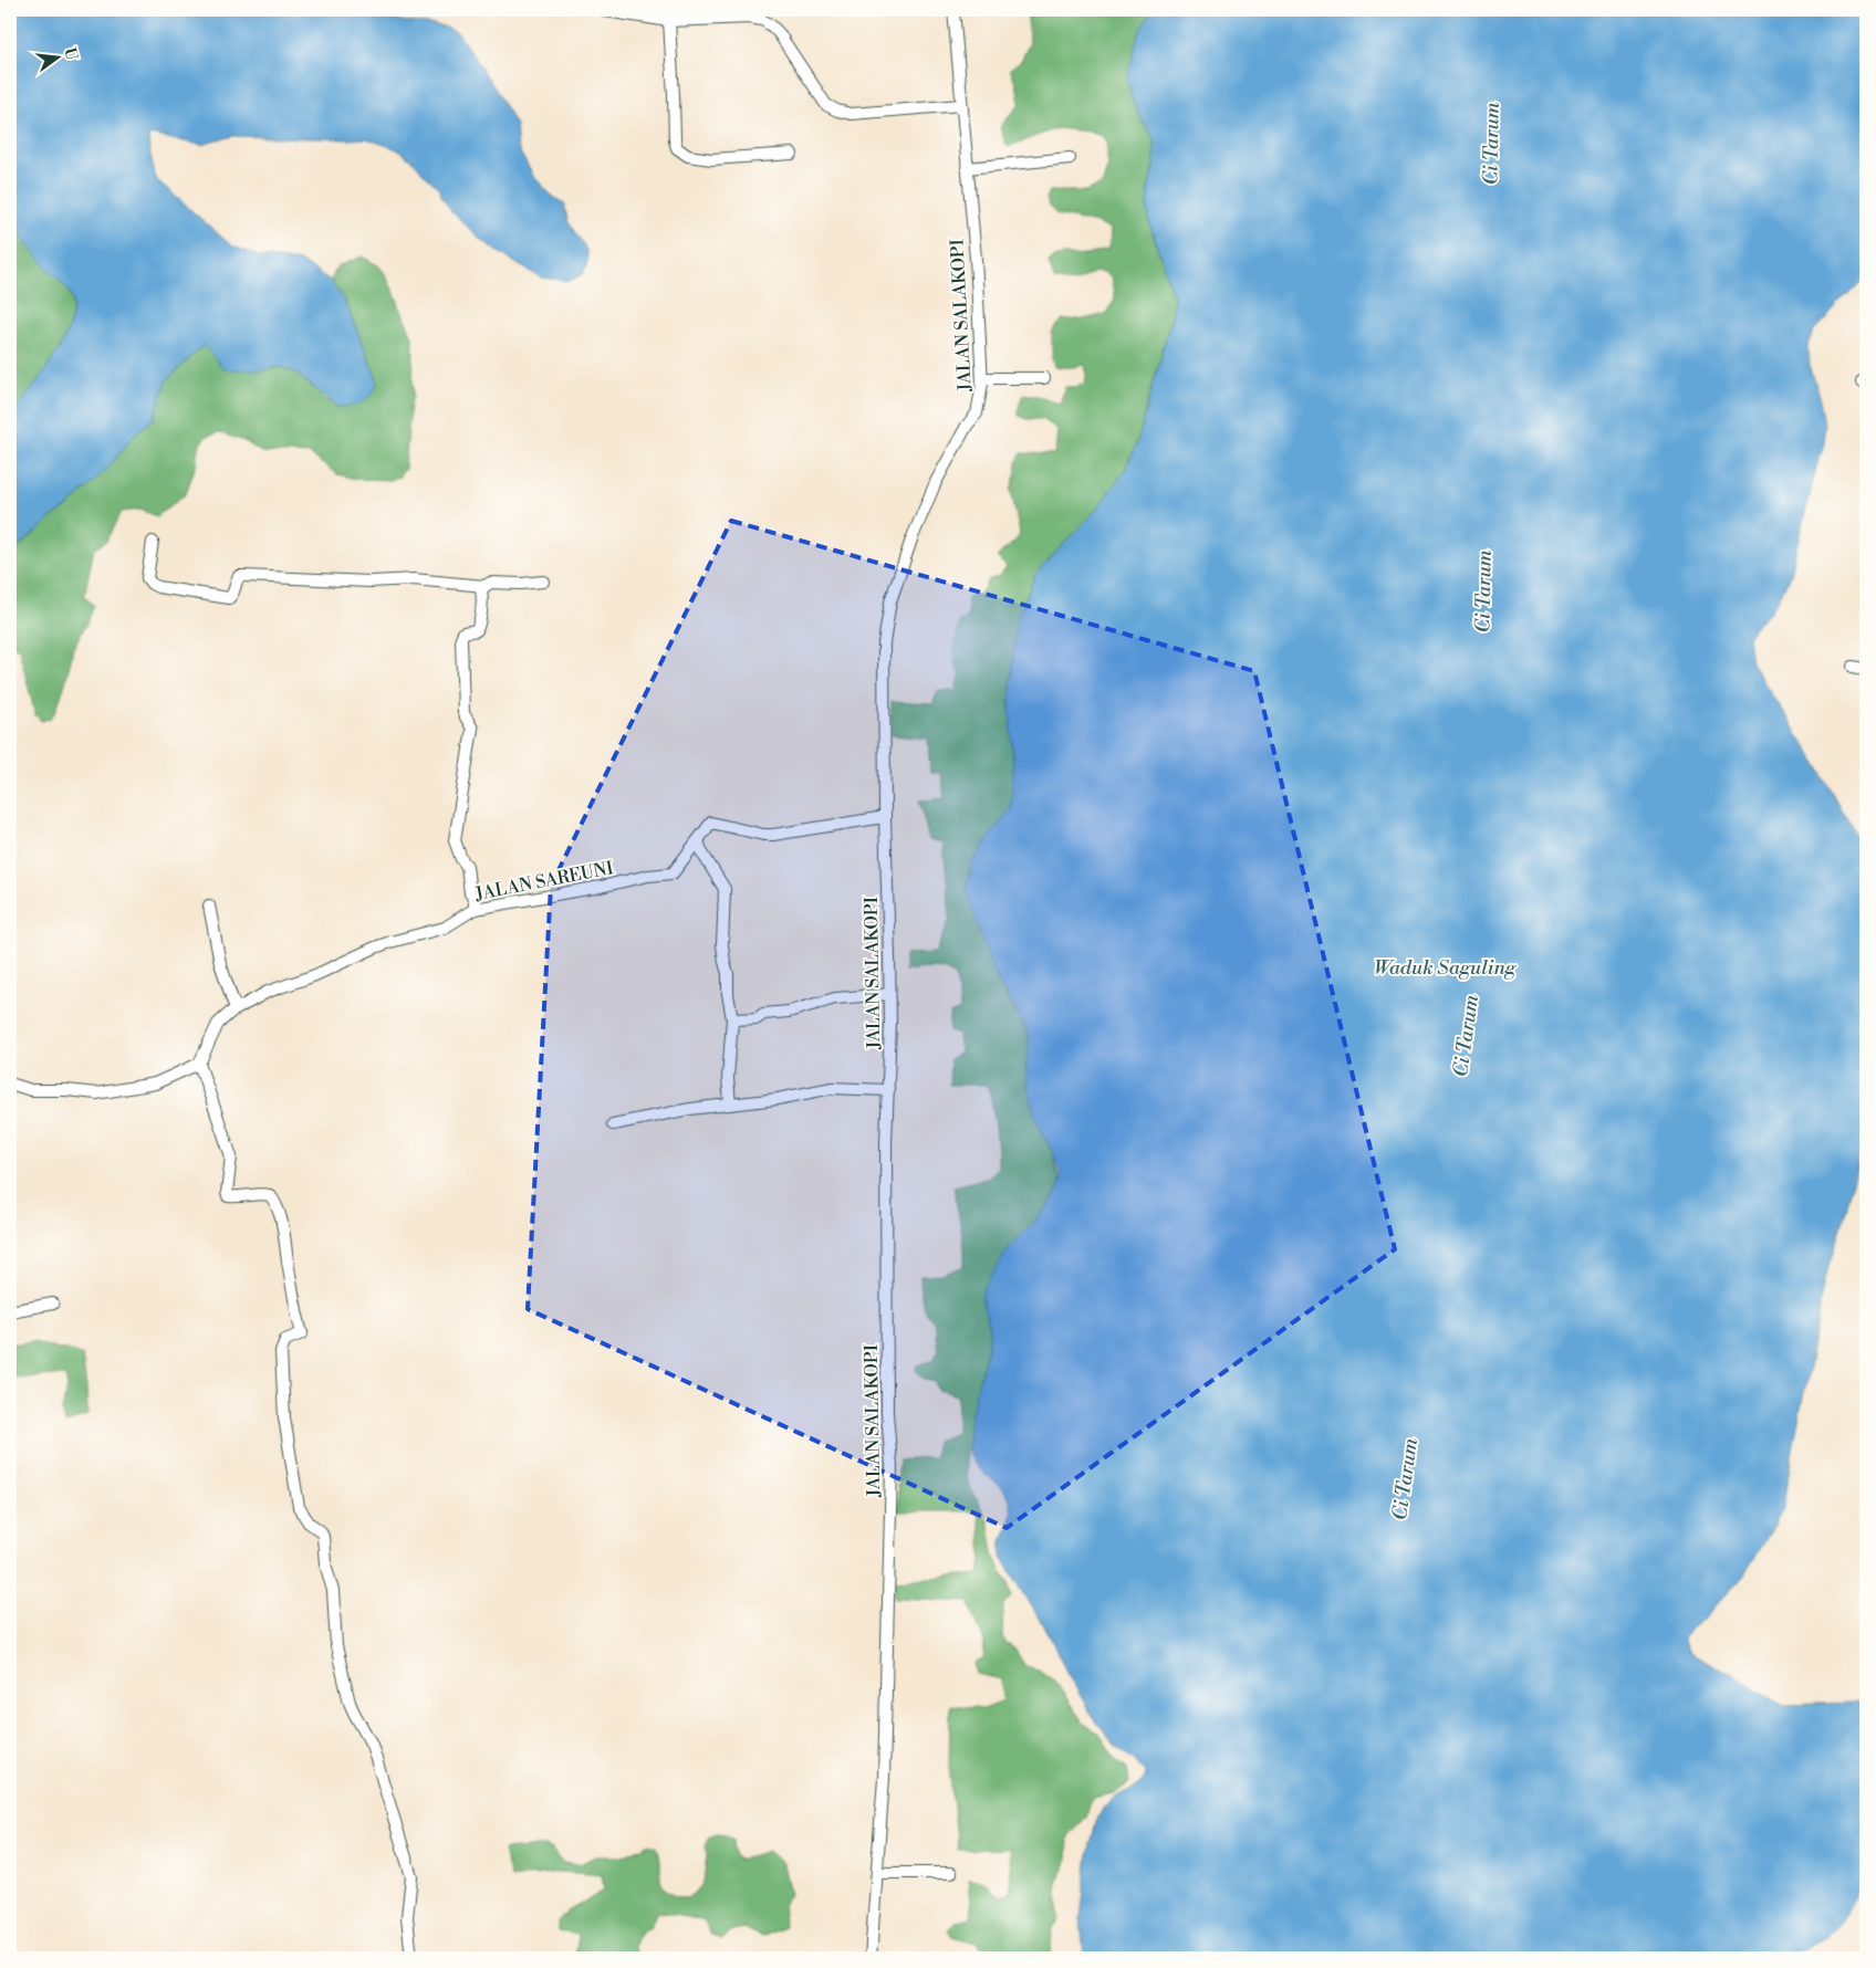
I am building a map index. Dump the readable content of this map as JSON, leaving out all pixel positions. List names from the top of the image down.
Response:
{
  "streets": {
    "street": ["JALAN SALAKOPI", "JALAN SAREUNI"]
  },
  "crossings": [
    ["JALAN SALAKOPI", "JALAN SAREUNI"]
  ],
  "water": ["Ci Tarum", "Waduk Saguling"],
  "north": "right"
}
